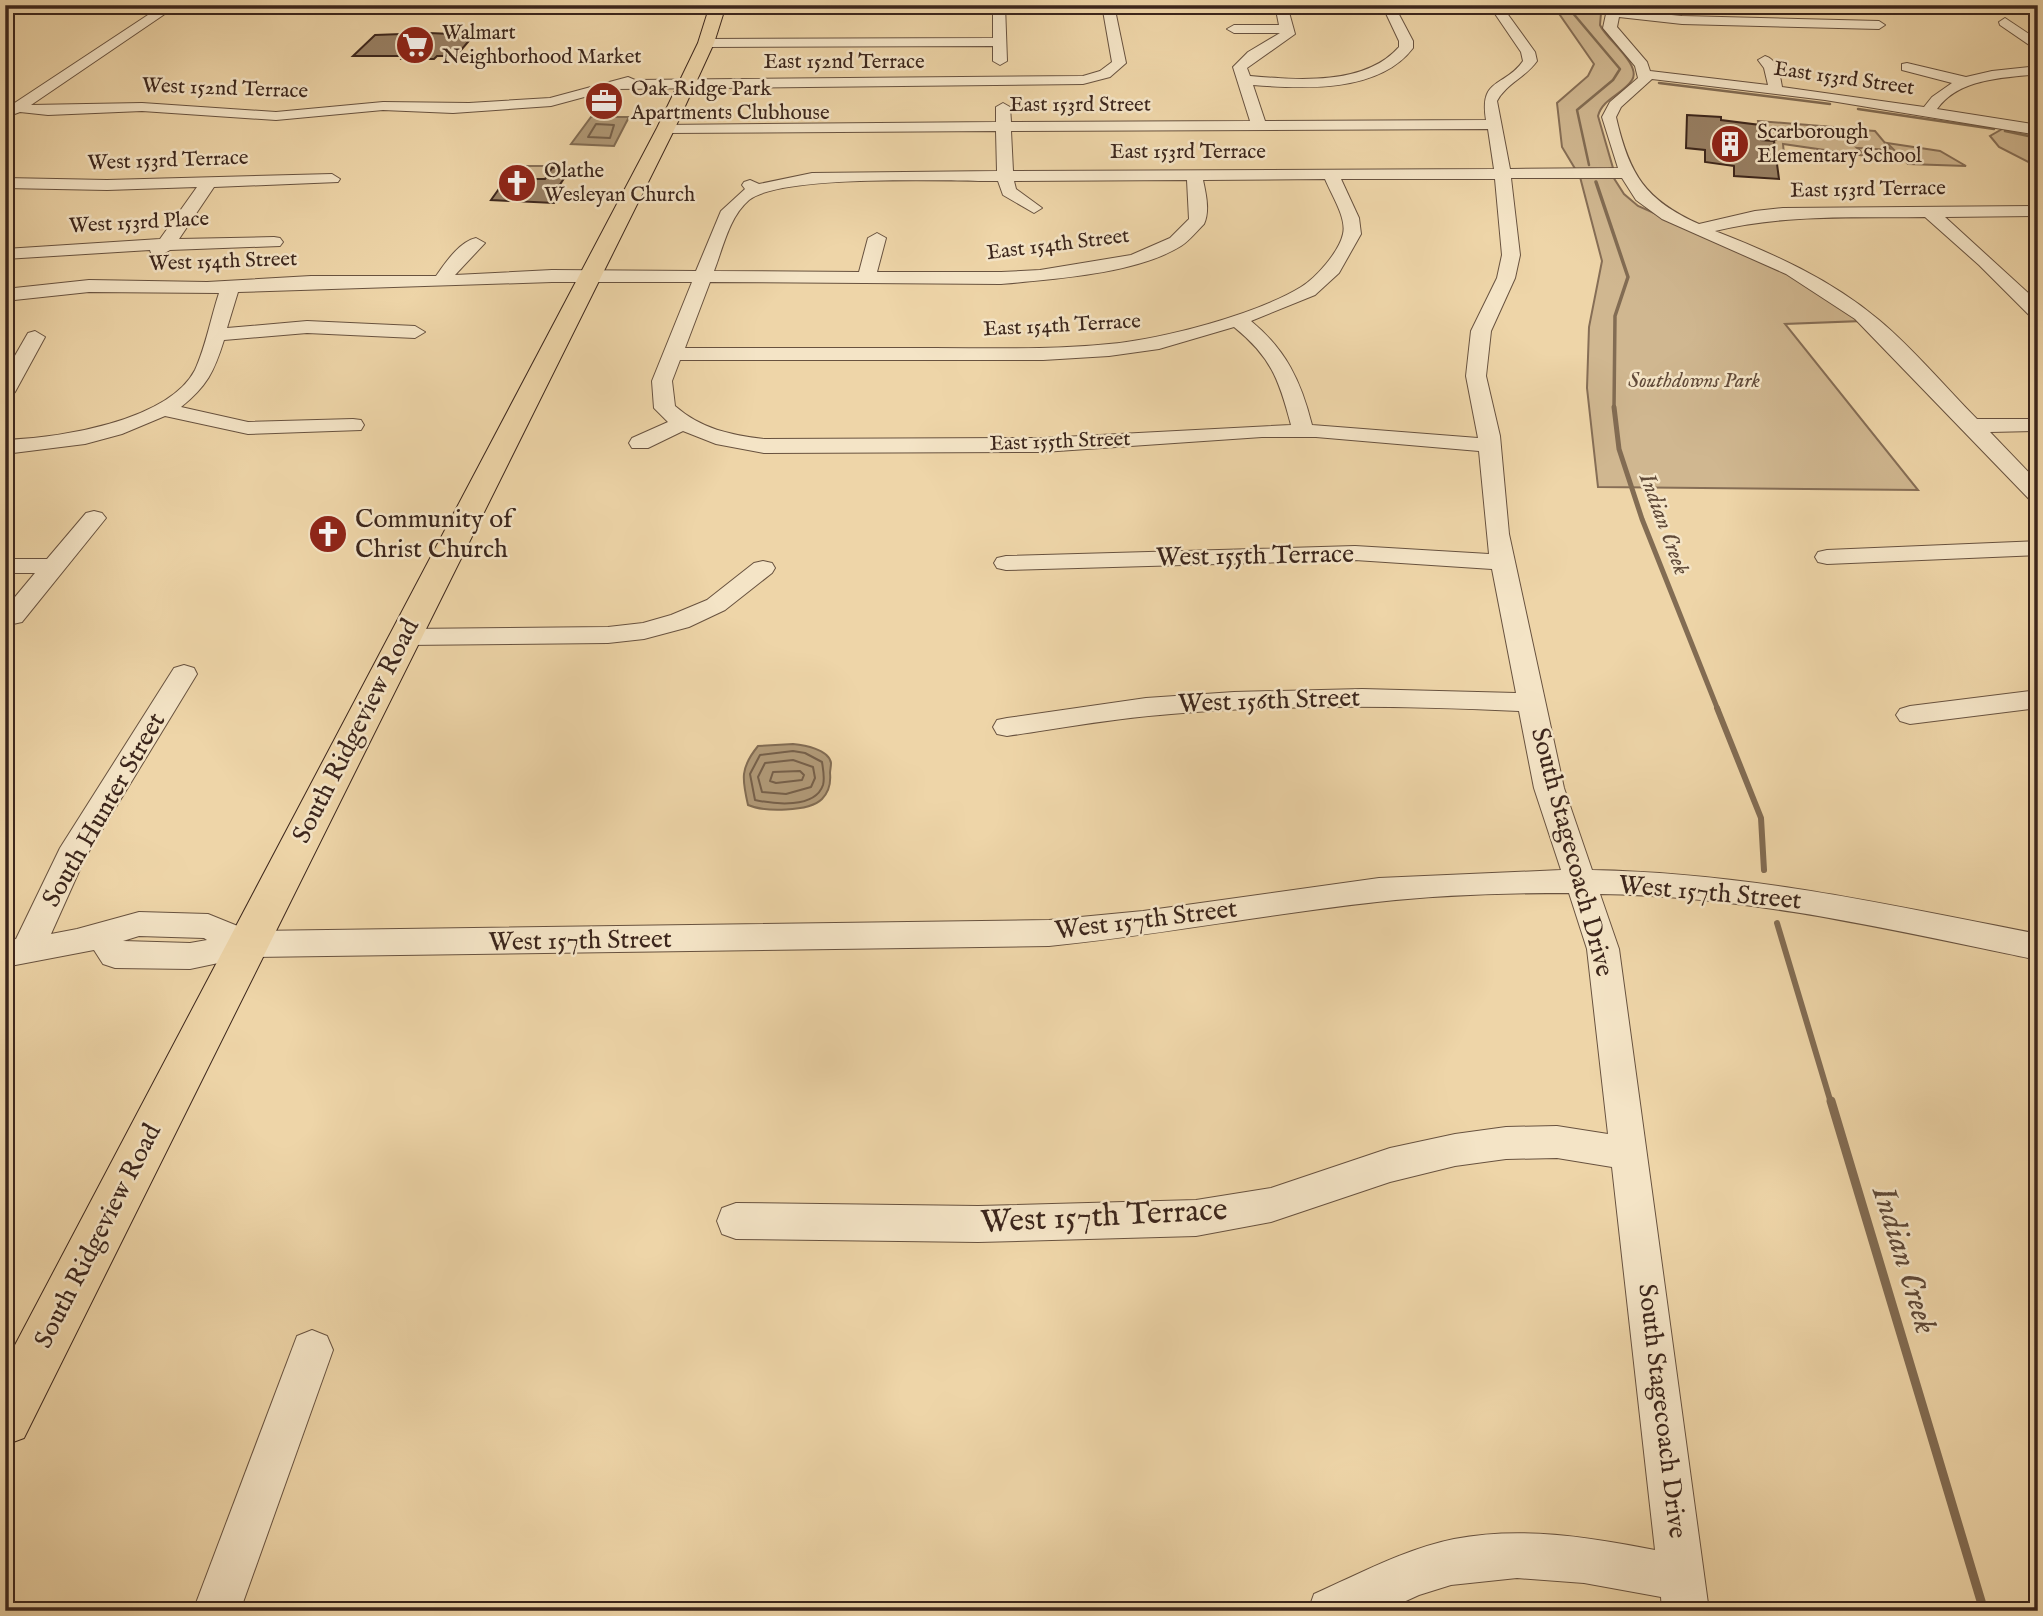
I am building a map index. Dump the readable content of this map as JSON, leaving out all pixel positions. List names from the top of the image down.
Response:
{
  "streets": {
    "main road": ["South Ridgeview Road"],
    "street": [
      "East 152nd Terrace",
      "East 153rd Street",
      "West 152nd Terrace",
      "East 153rd Terrace",
      "West 153rd Terrace",
      "West 153rd Place",
      "East 154th Street",
      "West 154th Street",
      "East 154th Terrace",
      "East 155th Street",
      "West 155th Terrace",
      "West 156th Street",
      "South Hunter Street",
      "South Stagecoach Drive",
      "West 157th Street",
      "West 157th Terrace"
    ]
  },
  "crossings": [
    ["East 152nd Terrace", "West 152nd Terrace"],
    ["East 152nd Terrace", "South Ridgeview Road"],
    ["East 153rd Street", "South Ridgeview Road"],
    ["East 153rd Street", "South Stagecoach Drive"],
    ["West 152nd Terrace", "South Ridgeview Road"],
    ["East 153rd Terrace", "East 154th Street"],
    ["East 153rd Terrace", "East 154th Terrace"],
    ["East 153rd Terrace", "South Stagecoach Drive"],
    ["East 154th Street", "West 154th Street"],
    ["East 154th Street", "South Ridgeview Road"],
    ["West 154th Street", "South Ridgeview Road"],
    ["East 155th Street", "South Stagecoach Drive"],
    ["West 155th Terrace", "South Stagecoach Drive"],
    ["West 156th Street", "South Stagecoach Drive"],
    ["South Ridgeview Road", "West 157th Street"],
    ["South Hunter Street", "West 157th Street"],
    ["South Stagecoach Drive", "West 157th Street"],
    ["South Stagecoach Drive", "West 157th Terrace"]
  ],
  "water": ["Indian Creek"],
  "parks": ["Southdowns Park"],
  "places": {
    "supermarket": ["Walmart Neighborhood Market"],
    "office": ["Oak Ridge Park Apartments Clubhouse"],
    "building": ["Scarborough Elementary School"],
    "church": ["Olathe Wesleyan Church", "Community of Christ Church"]
  }
}
